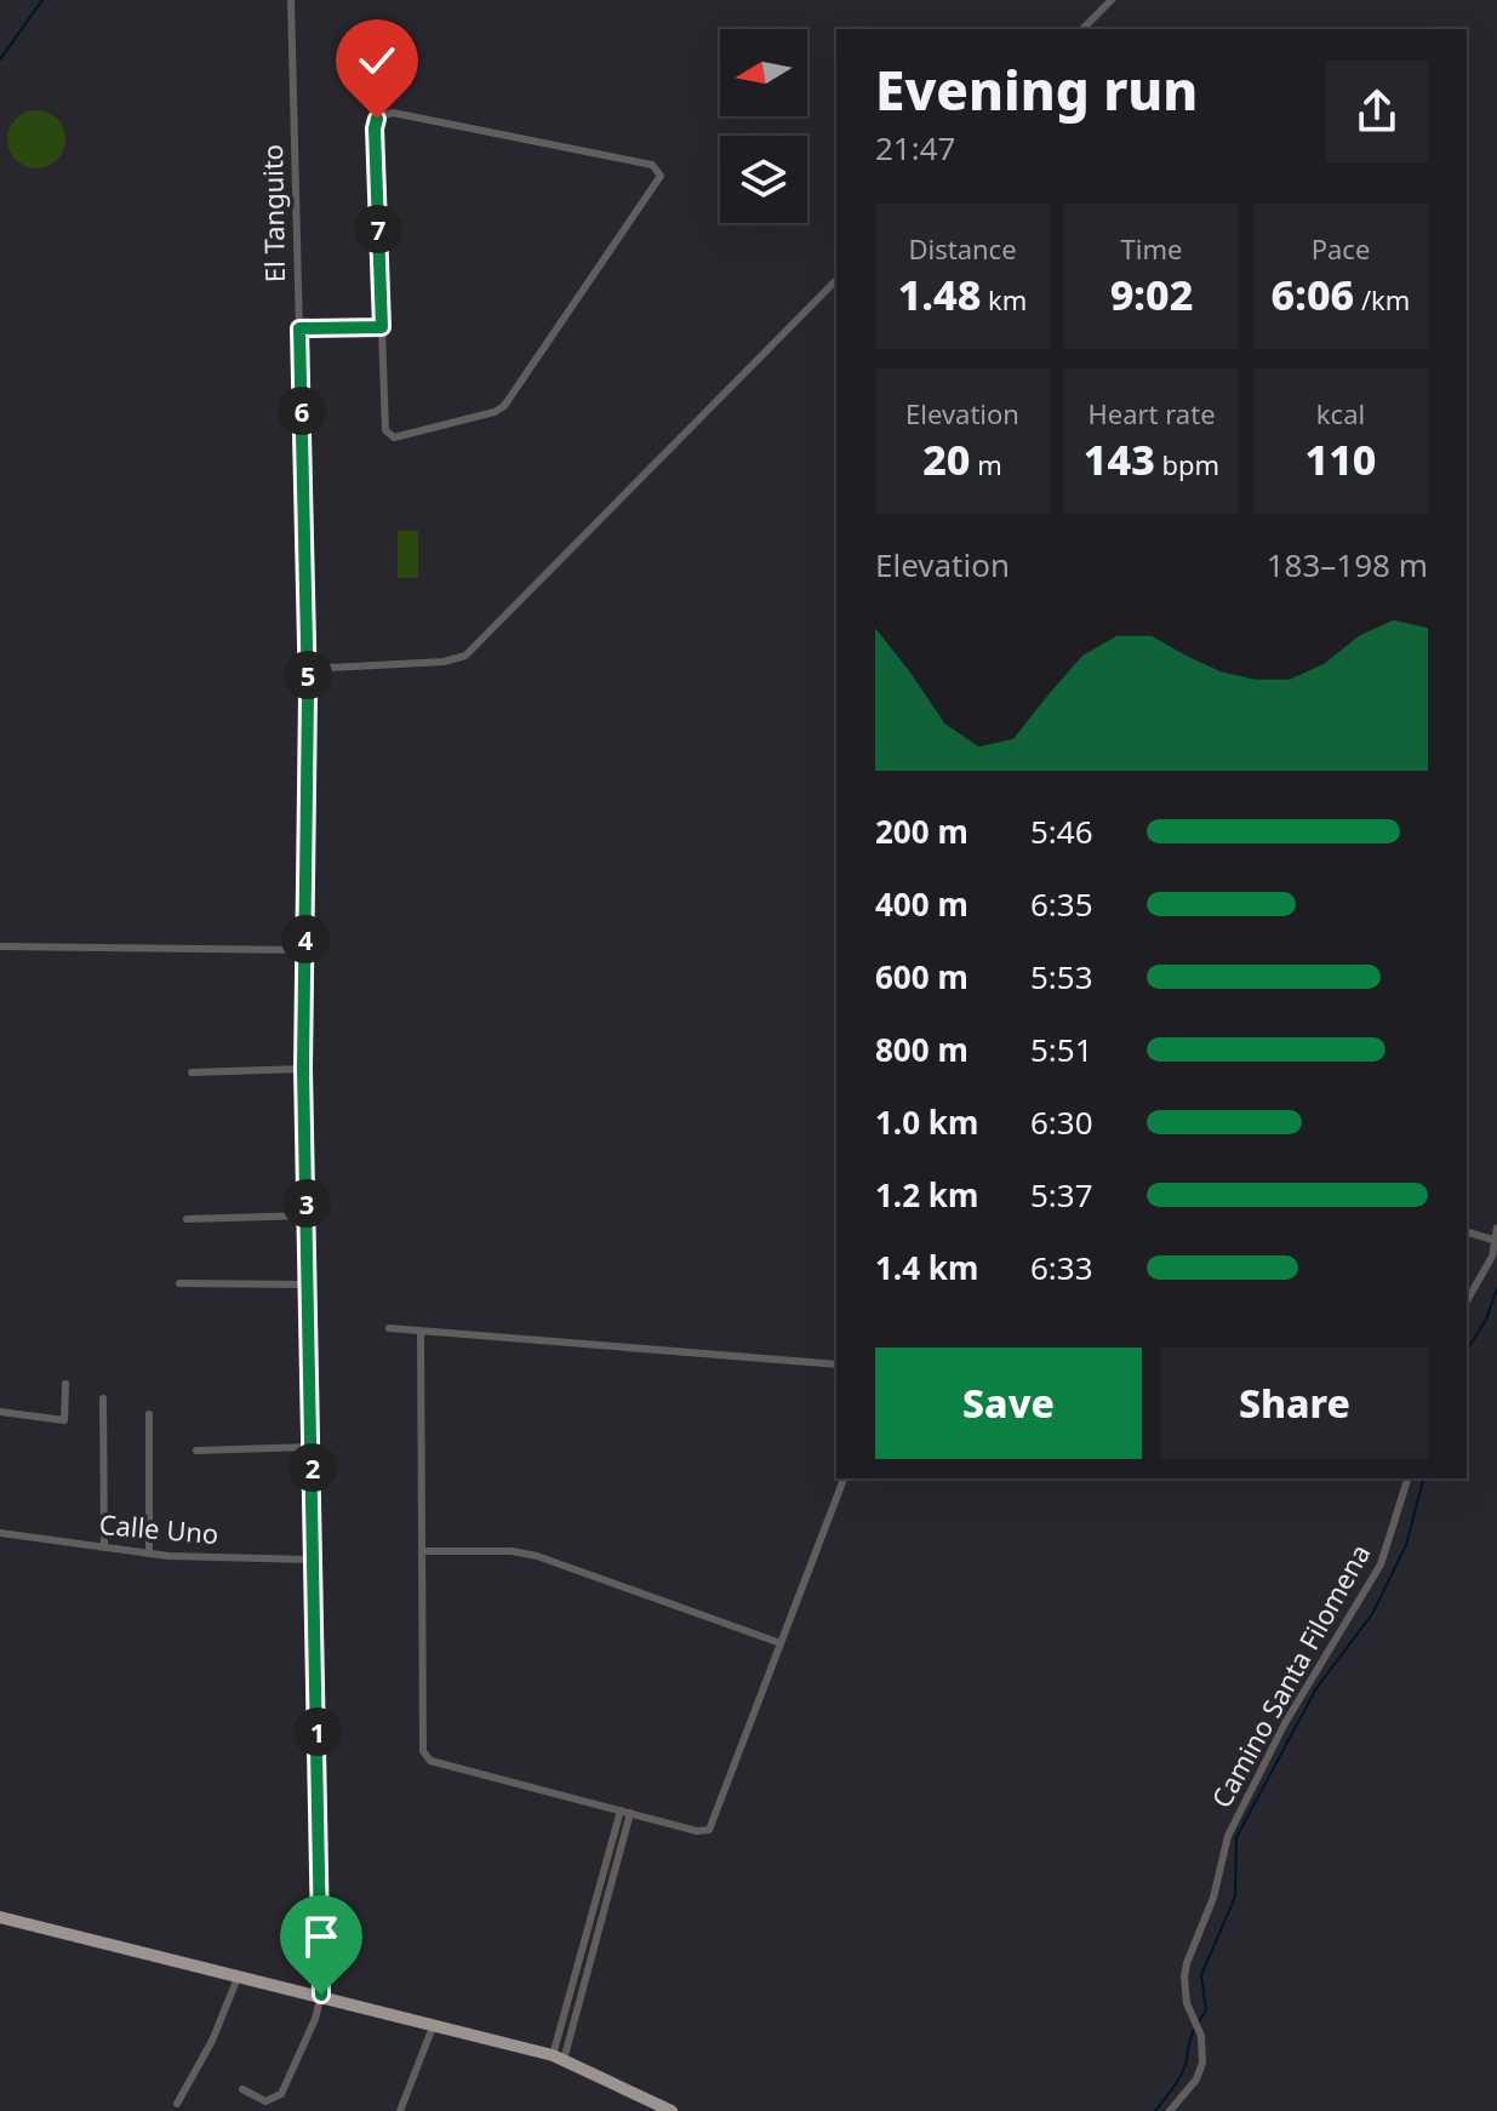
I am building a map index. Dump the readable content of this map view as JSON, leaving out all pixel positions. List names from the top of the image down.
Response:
{
  "streets": {
    "street": ["El Tanguito", "Calle Uno", "Camino Santa Filomena"]
  },
  "crossings": [
    ["El Tanguito", "Calle Uno"]
  ],
  "north": "left",
  "page": {
    "heading": ["Evening run", "21:47"],
    "stats": [
      ["Distance", "1.48 km"],
      ["Time", "9:02"],
      ["Pace", "6:06 /km"],
      ["Elevation", "20 m"],
      ["Heart rate", "143 bpm"],
      ["kcal", "110"]
    ],
    "pins": [
      "7",
      "6",
      "5",
      "4",
      "3",
      "2",
      "1"
    ],
    "chart": ["Elevation", "183–198 m"],
    "list": [
      {
        "name": "200 m",
        "note": "5:46"
      },
      {
        "name": "400 m",
        "note": "6:35"
      },
      {
        "name": "600 m",
        "note": "5:53"
      },
      {
        "name": "800 m",
        "note": "5:51"
      },
      {
        "name": "1.0 km",
        "note": "6:30"
      },
      {
        "name": "1.2 km",
        "note": "5:37"
      },
      {
        "name": "1.4 km",
        "note": "6:33"
      }
    ],
    "buttons": ["Save", "Share"]
  }
}
